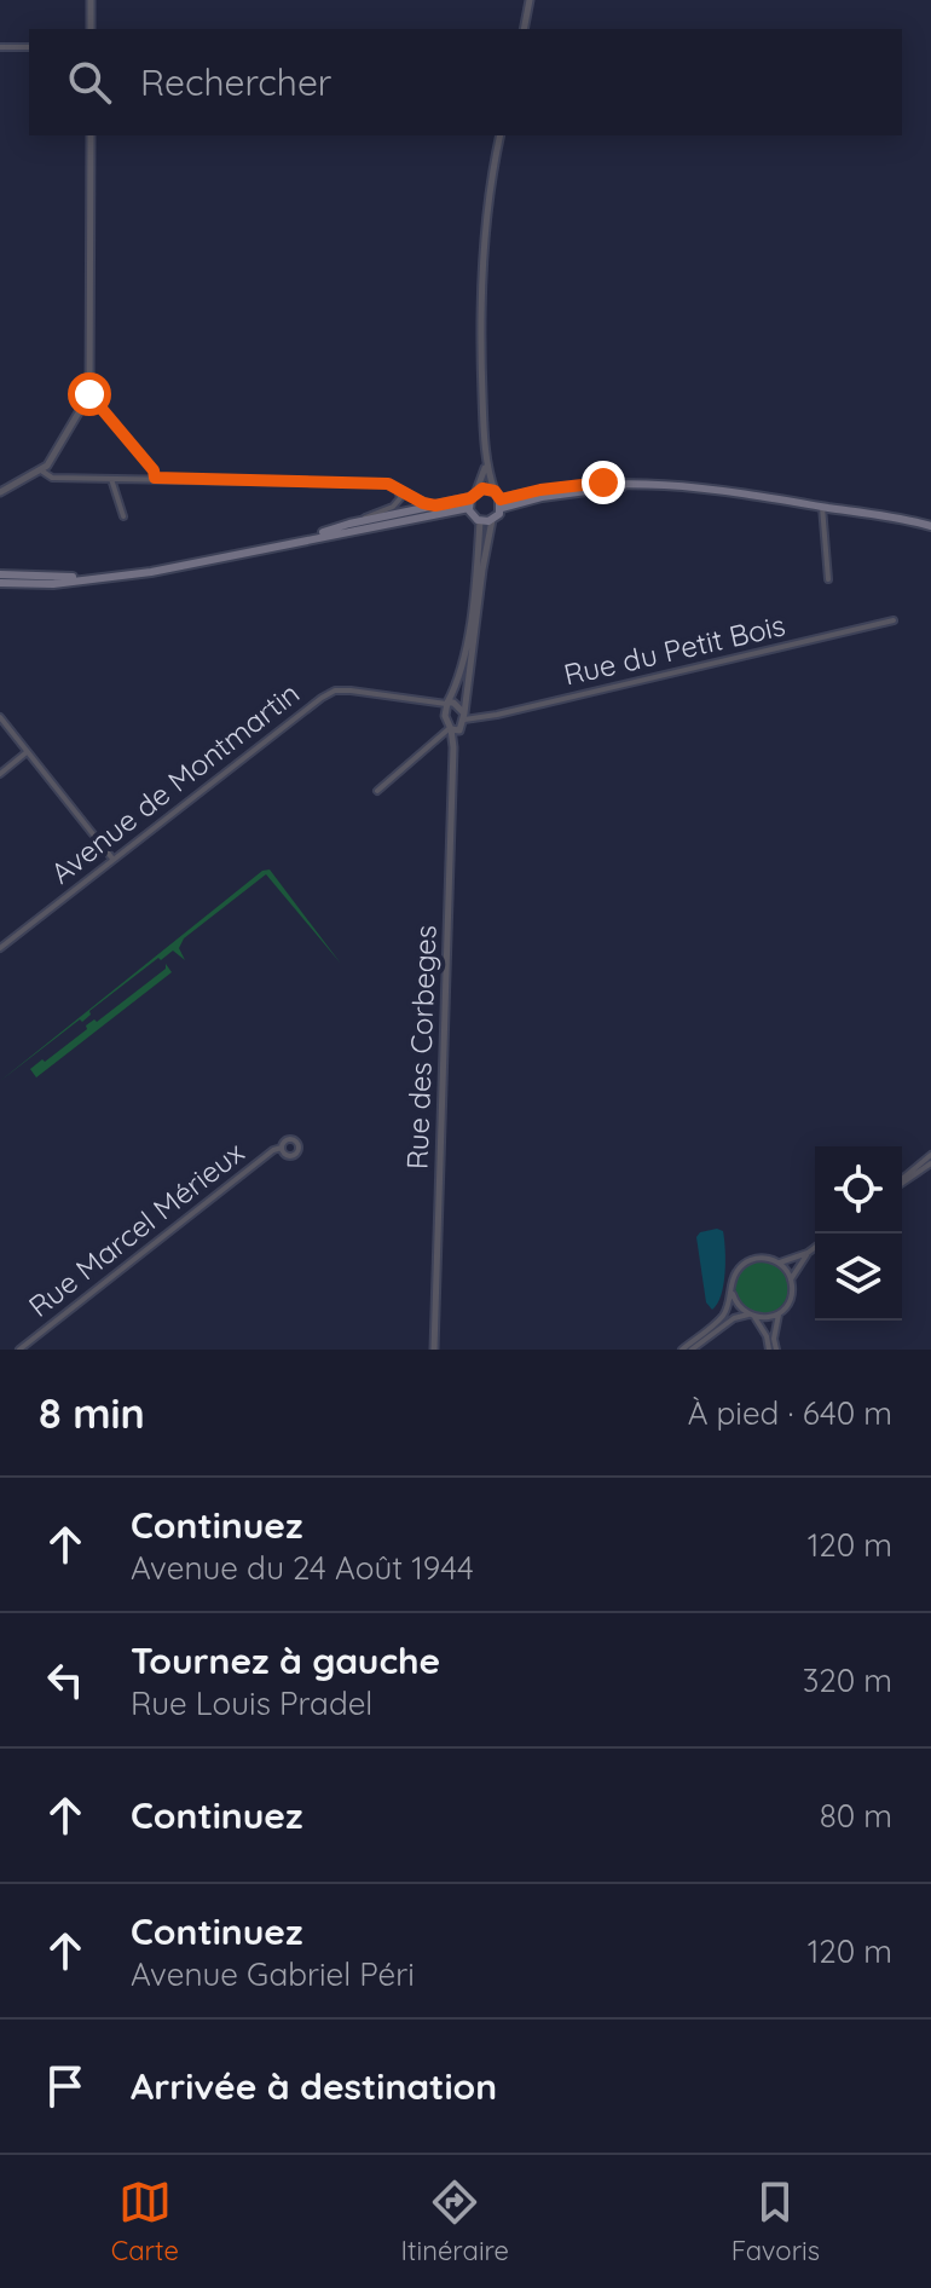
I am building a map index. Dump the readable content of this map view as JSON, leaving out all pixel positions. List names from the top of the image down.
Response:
{
  "streets": {
    "street": [
      "Rue du Petit Bois",
      "Avenue de Montmartin",
      "Rue des Corbeges",
      "Rue Marcel Mérieux"
    ]
  },
  "crossings": [
    ["Rue du Petit Bois", "Rue des Corbeges"],
    ["Avenue de Montmartin", "Rue des Corbeges"]
  ],
  "page": {
    "search": "Rechercher",
    "heading": ["8 min", "À pied · 640 m"],
    "list": [
      ["Continuez", "Avenue du 24 Août 1944", "120 m"],
      ["Tournez à gauche", "Rue Louis Pradel", "320 m"],
      ["Continuez", "80 m"],
      ["Continuez", "Avenue Gabriel Péri", "120 m"],
      "Arrivée à destination"
    ],
    "nav": ["Carte", "Itinéraire", "Favoris"]
  }
}
